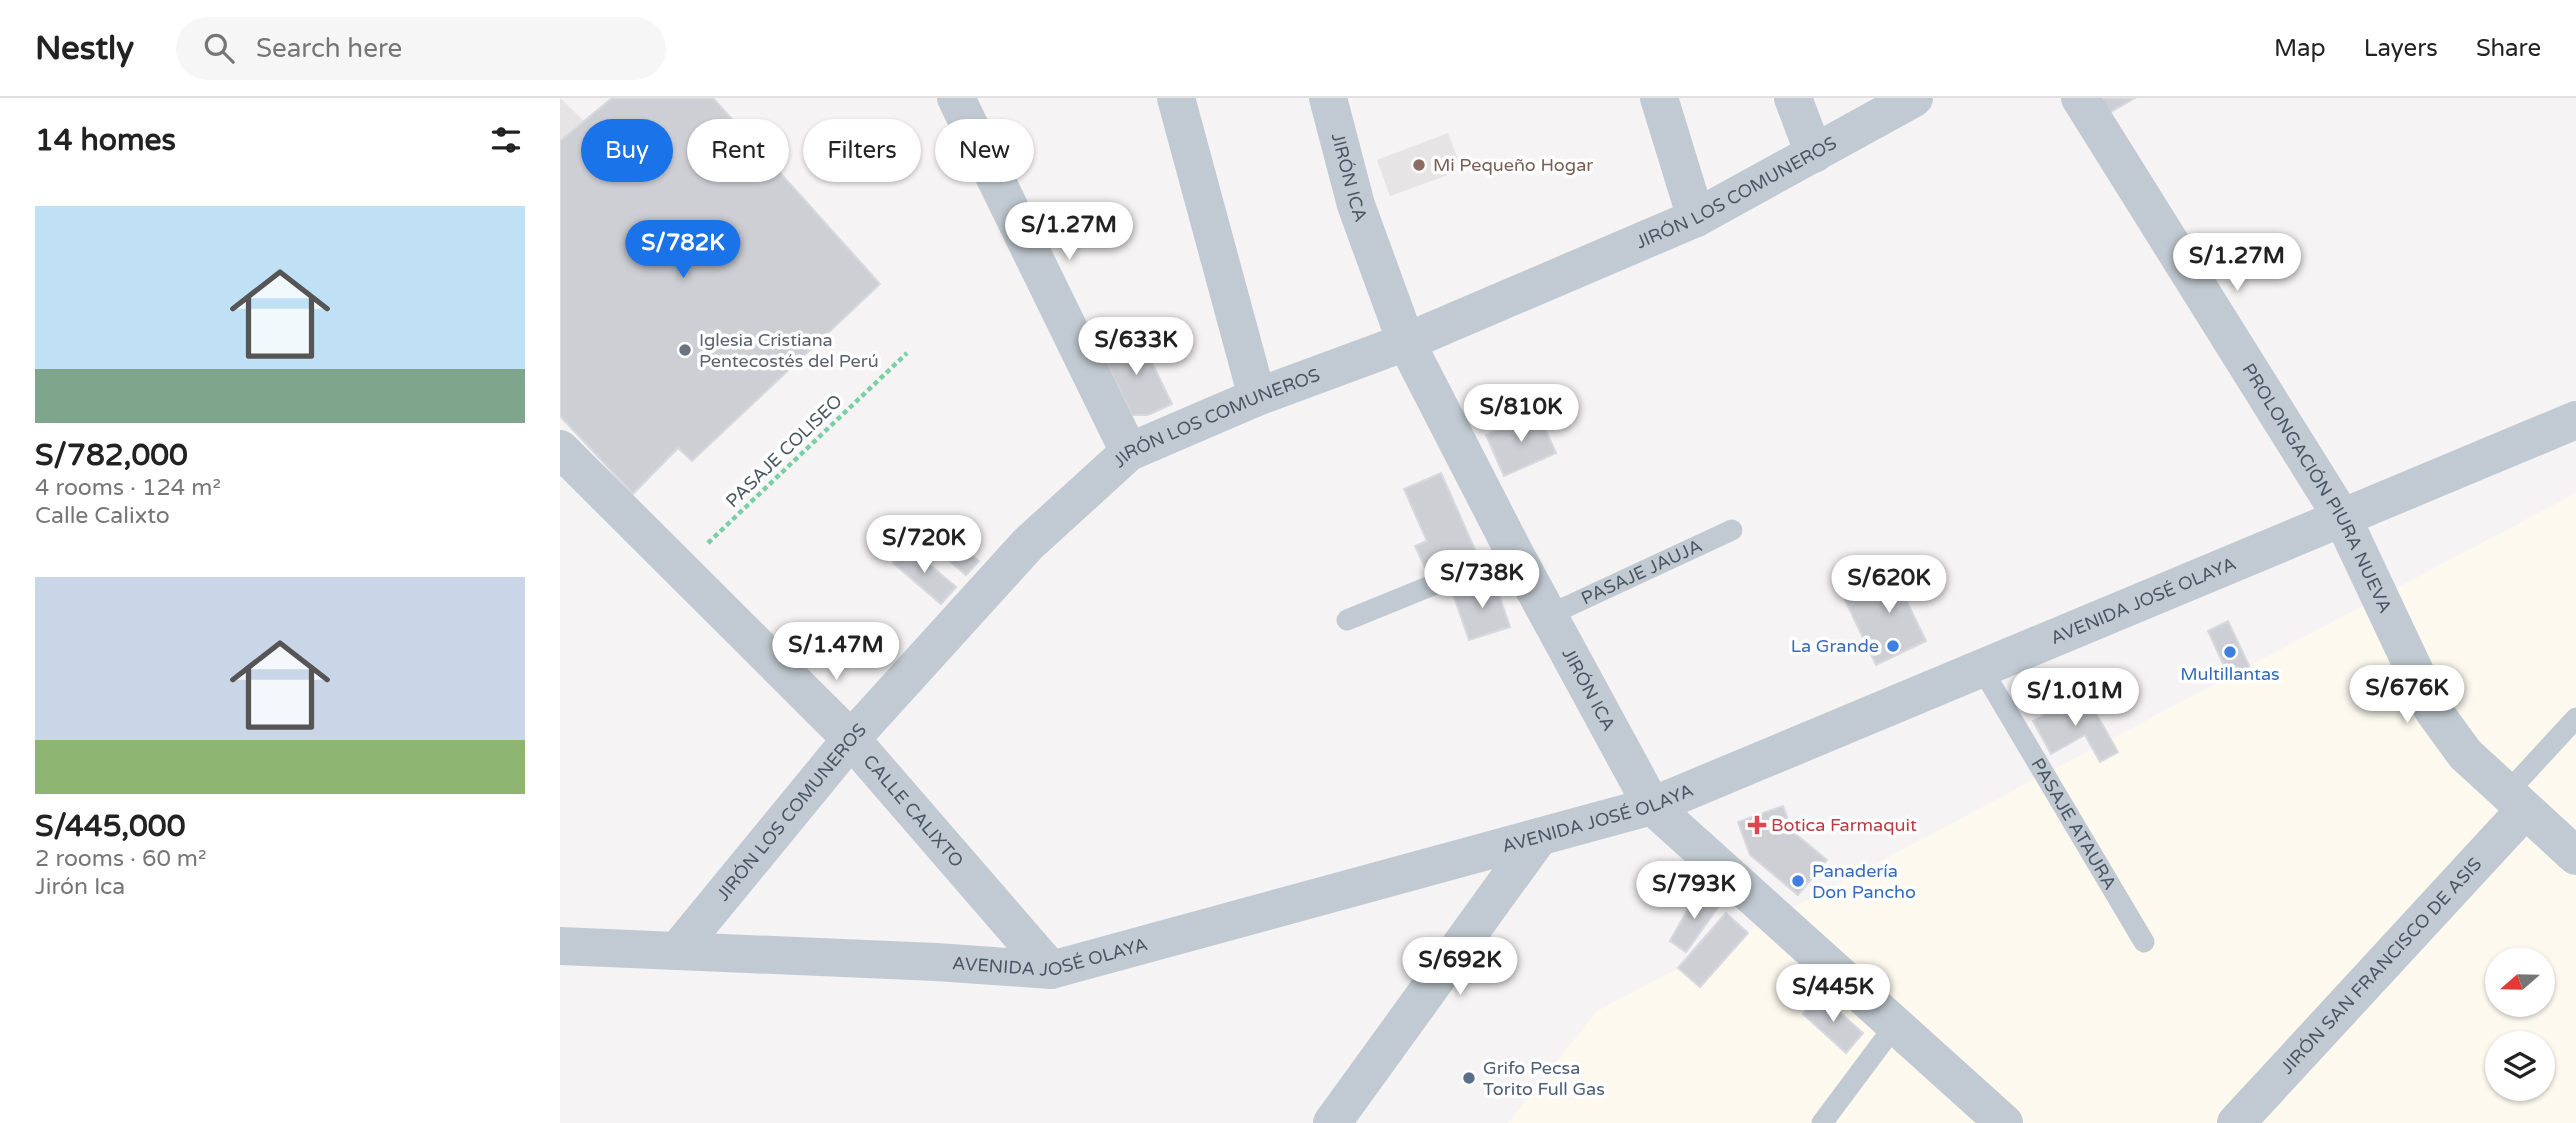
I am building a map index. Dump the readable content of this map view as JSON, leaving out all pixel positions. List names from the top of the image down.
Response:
{
  "streets": {
    "street": [
      "JIRÓN ICA",
      "JIRÓN LOS COMUNEROS",
      "PROLONGACIÓN PIURA NUEVA",
      "AVENIDA JOSÉ OLAYA",
      "CALLE CALIXTO",
      "JIRÓN SAN FRANCISCO DE ASIS"
    ],
    "lane": ["PASAJE JAUJA", "PASAJE ATAURA"],
    "path": ["PASAJE COLISEO"]
  },
  "crossings": [
    ["JIRÓN ICA", "JIRÓN LOS COMUNEROS"],
    ["JIRÓN ICA", "PASAJE JAUJA"],
    ["JIRÓN ICA", "AVENIDA JOSÉ OLAYA"],
    ["JIRÓN LOS COMUNEROS", "AVENIDA JOSÉ OLAYA"],
    ["JIRÓN LOS COMUNEROS", "CALLE CALIXTO"],
    ["PASAJE COLISEO", "CALLE CALIXTO"],
    ["PROLONGACIÓN PIURA NUEVA", "AVENIDA JOSÉ OLAYA"],
    ["PROLONGACIÓN PIURA NUEVA", "JIRÓN SAN FRANCISCO DE ASIS"],
    ["AVENIDA JOSÉ OLAYA", "CALLE CALIXTO"],
    ["AVENIDA JOSÉ OLAYA", "PASAJE ATAURA"]
  ],
  "places": {
    "other": [
      "Mi Pequeño Hogar",
      "Iglesia Cristiana Pentecostés del Perú",
      "La Grande",
      "Multillantas",
      "Panadería Don Pancho",
      "Grifo Pecsa Torito Full Gas"
    ],
    "health": ["Botica Farmaquit"]
  },
  "north": "left",
  "page": {
    "header": "Nestly",
    "search": "Search here",
    "nav": ["Map", "Layers", "Share"],
    "heading": "14 homes",
    "chip": [
      "Buy",
      "Rent",
      "Filters",
      "New"
    ],
    "list": [
      {
        "name": "S/782,000",
        "note": "4 rooms · 124 m² · Calle Calixto"
      },
      {
        "name": "S/445,000",
        "note": "2 rooms · 60 m² · Jirón Ica"
      }
    ],
    "price": [
      "S/1.27M",
      "S/782K",
      "S/1.27M",
      "S/633K",
      "S/810K",
      "S/720K",
      "S/738K",
      "S/620K",
      "S/1.47M",
      "S/676K",
      "S/1.01M",
      "S/793K",
      "S/692K",
      "S/445K"
    ]
  }
}
